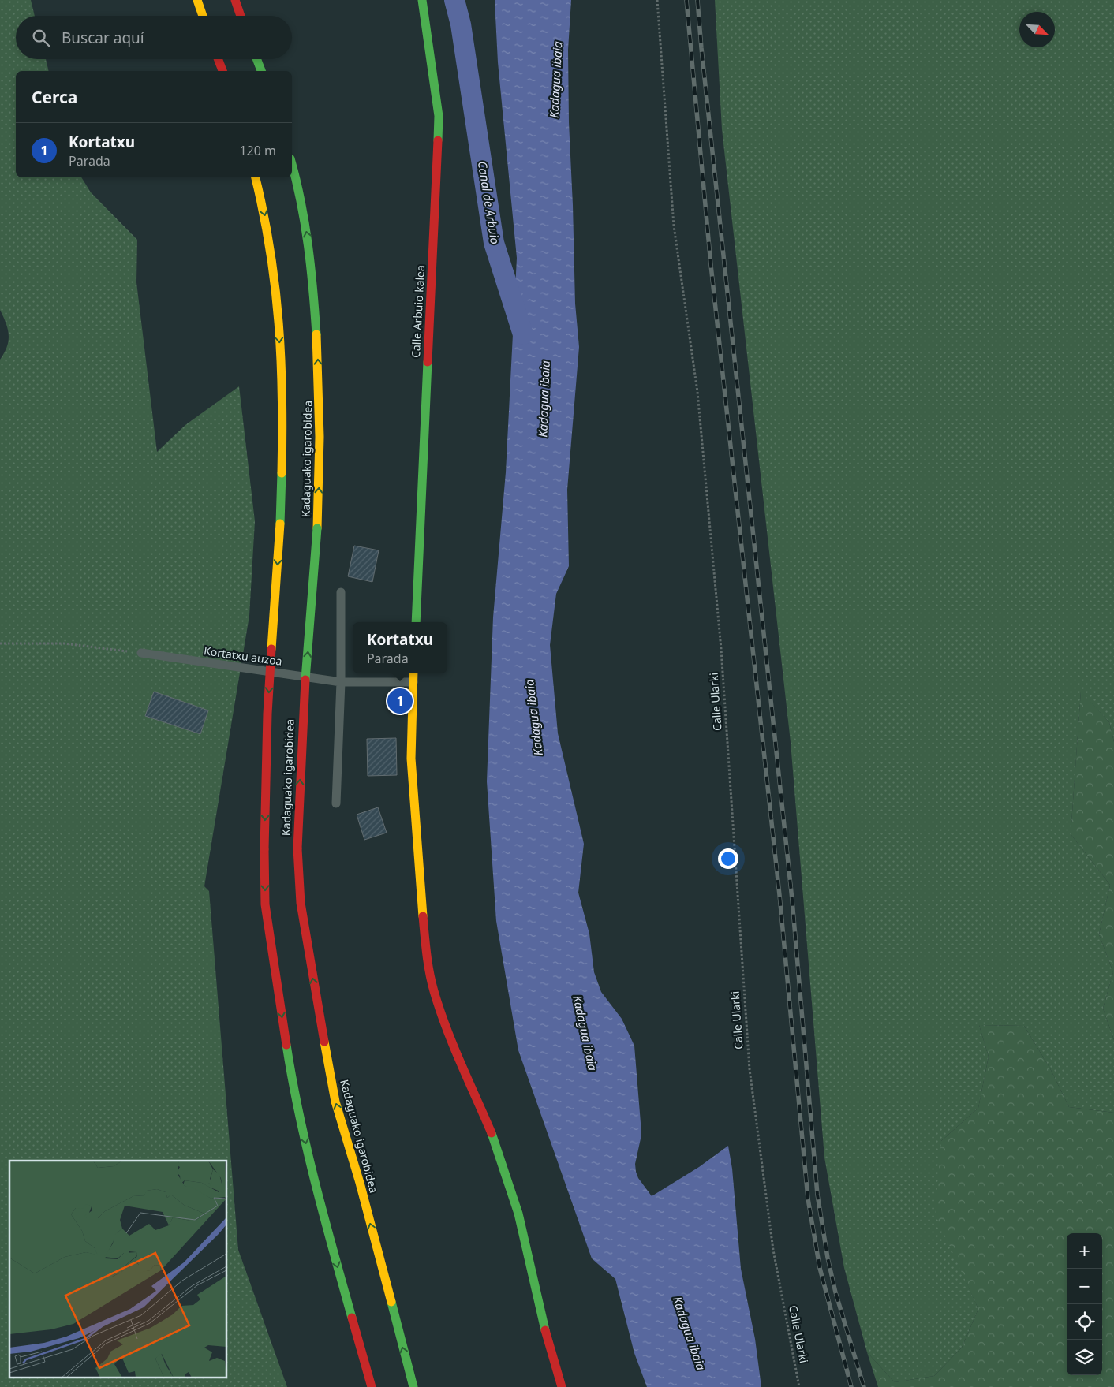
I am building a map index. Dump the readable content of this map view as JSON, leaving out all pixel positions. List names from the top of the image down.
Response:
{
  "streets": {
    "main road": ["Calle Arbuio kalea", "Kadaguako igarobidea"],
    "lane": ["Kortatxu auzoa"],
    "path": ["Calle Ularki"]
  },
  "water": ["Kadagua ibaia", "Canal de Arbuio"],
  "north": "bottom right",
  "page": {
    "search": "Buscar aquí",
    "heading": "Cerca",
    "list": [
      {
        "mark": "1",
        "name": "Kortatxu",
        "note": "Parada",
        "value": "120 m"
      }
    ],
    "popup": ["Kortatxu", "Parada"],
    "pins": "1",
    "map_buttons": ["+", "−"]
  }
}
